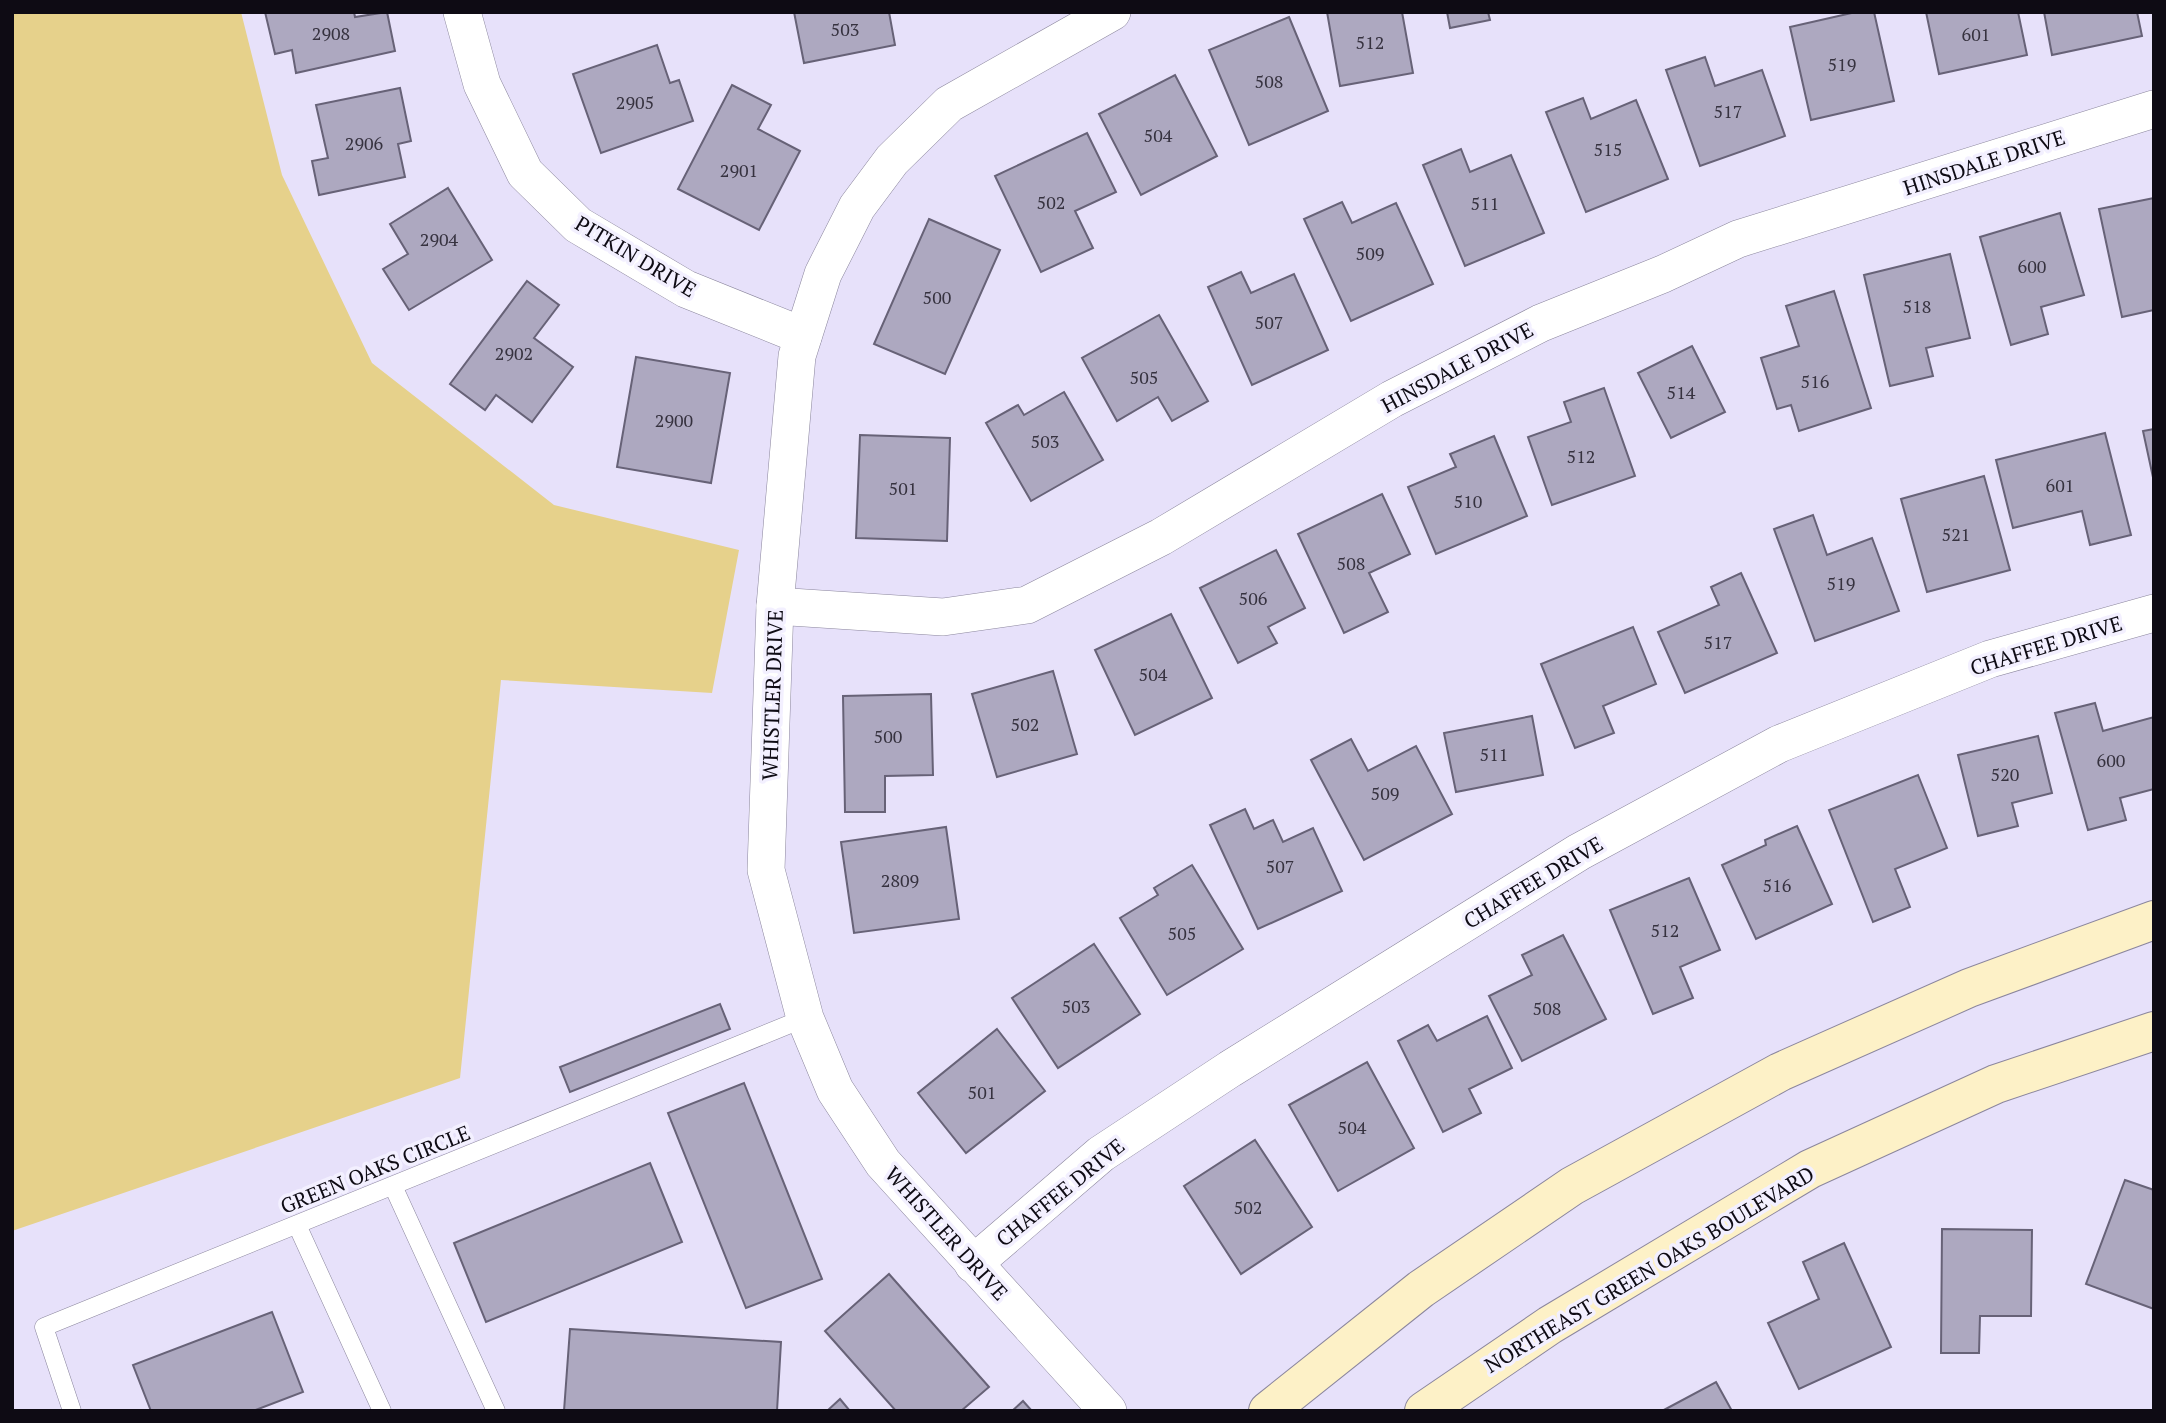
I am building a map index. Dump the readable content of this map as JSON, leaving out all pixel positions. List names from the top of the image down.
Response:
{
  "streets": {
    "main road": ["NORTHEAST GREEN OAKS BOULEVARD"],
    "street": [
      "HINSDALE DRIVE",
      "PITKIN DRIVE",
      "CHAFFEE DRIVE",
      "WHISTLER DRIVE"
    ],
    "lane": ["GREEN OAKS CIRCLE"]
  },
  "crossings": [
    ["HINSDALE DRIVE", "WHISTLER DRIVE"],
    ["PITKIN DRIVE", "WHISTLER DRIVE"],
    ["CHAFFEE DRIVE", "WHISTLER DRIVE"],
    ["WHISTLER DRIVE", "GREEN OAKS CIRCLE"]
  ],
  "house_numbers": [
    "503",
    "2908",
    "601",
    "512",
    "519",
    "508",
    "2905",
    "517",
    "504",
    "2906",
    "515",
    "2901",
    "502",
    "511",
    "2904",
    "509",
    "600",
    "500",
    "518",
    "507",
    "2902",
    "505",
    "516",
    "514",
    "2900",
    "503",
    "512",
    "601",
    "501",
    "510",
    "521",
    "508",
    "519",
    "506",
    "517",
    "504",
    "502",
    "500",
    "511",
    "600",
    "520",
    "509",
    "507",
    "2809",
    "516",
    "512",
    "505",
    "503",
    "508",
    "501",
    "504",
    "502"
  ]
}
